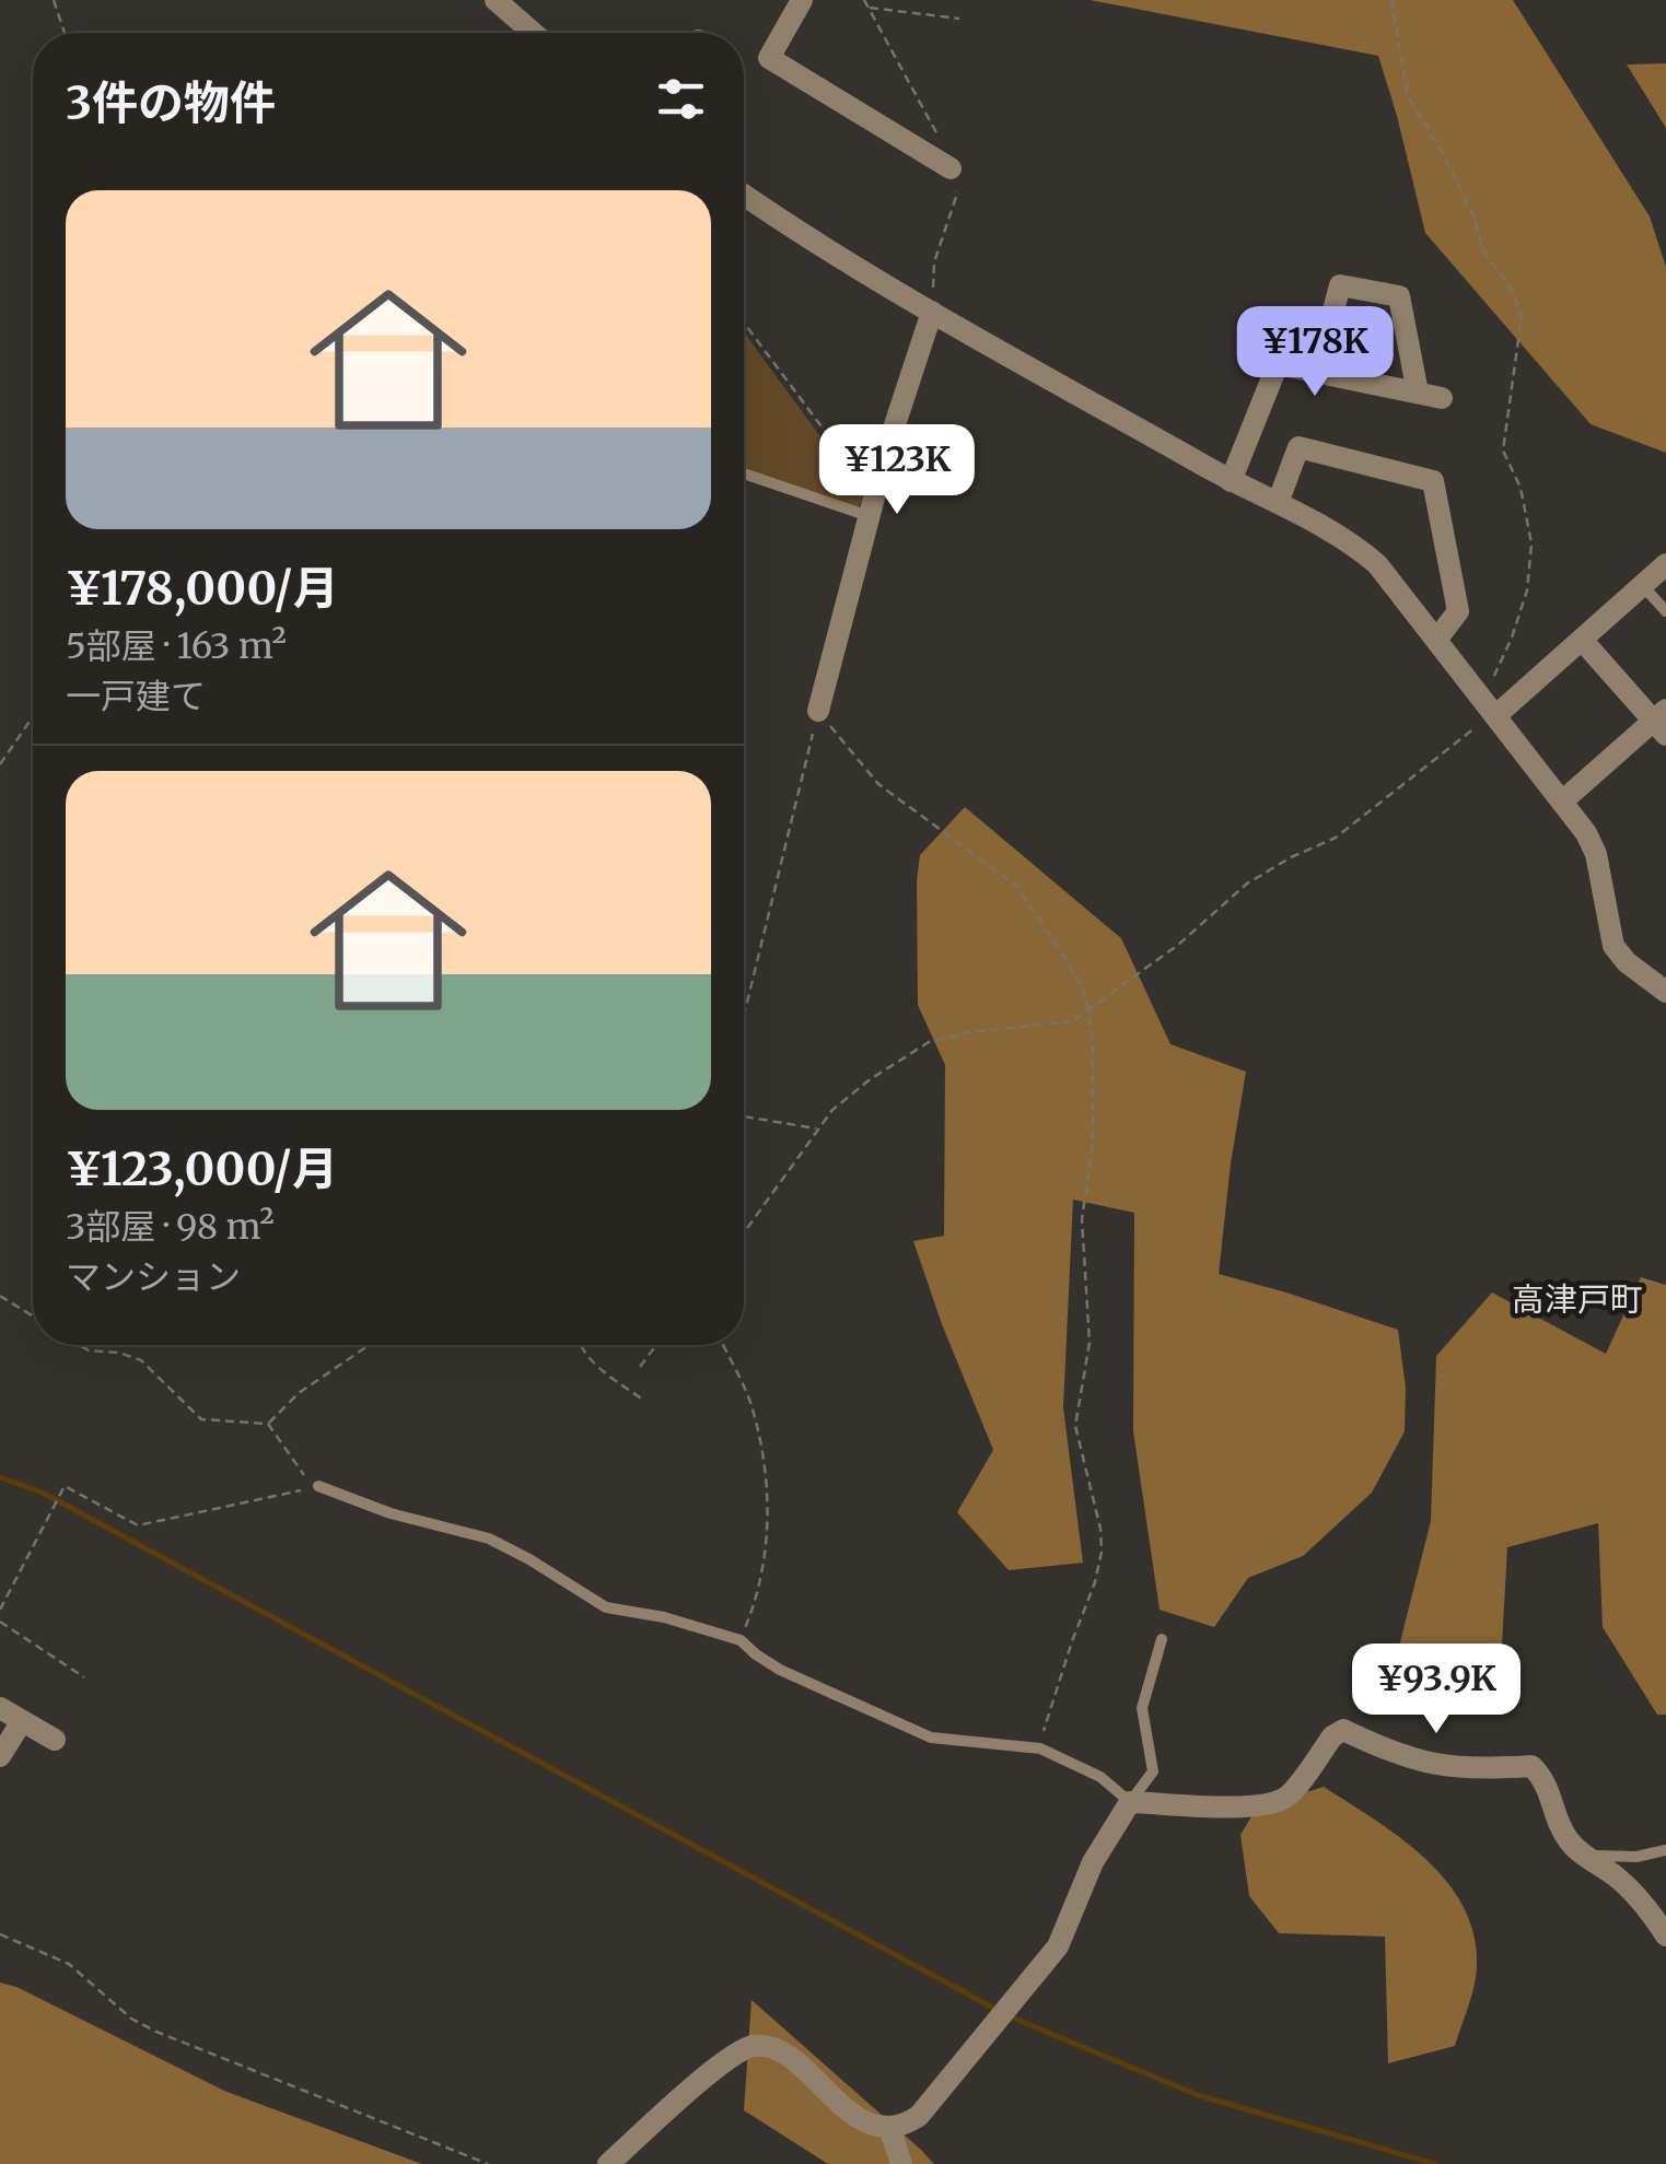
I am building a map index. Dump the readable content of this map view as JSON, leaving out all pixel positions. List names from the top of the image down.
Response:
{
  "districts": ["高津戸町"],
  "page": {
    "heading": "3件の物件",
    "list": [
      {
        "name": "¥178,000/月",
        "note": "5部屋 · 163 m² · 一戸建て"
      },
      {
        "name": "¥123,000/月",
        "note": "3部屋 · 98 m² · マンション"
      }
    ],
    "price": ["¥178K", "¥123K", "¥93.9K"]
  }
}
